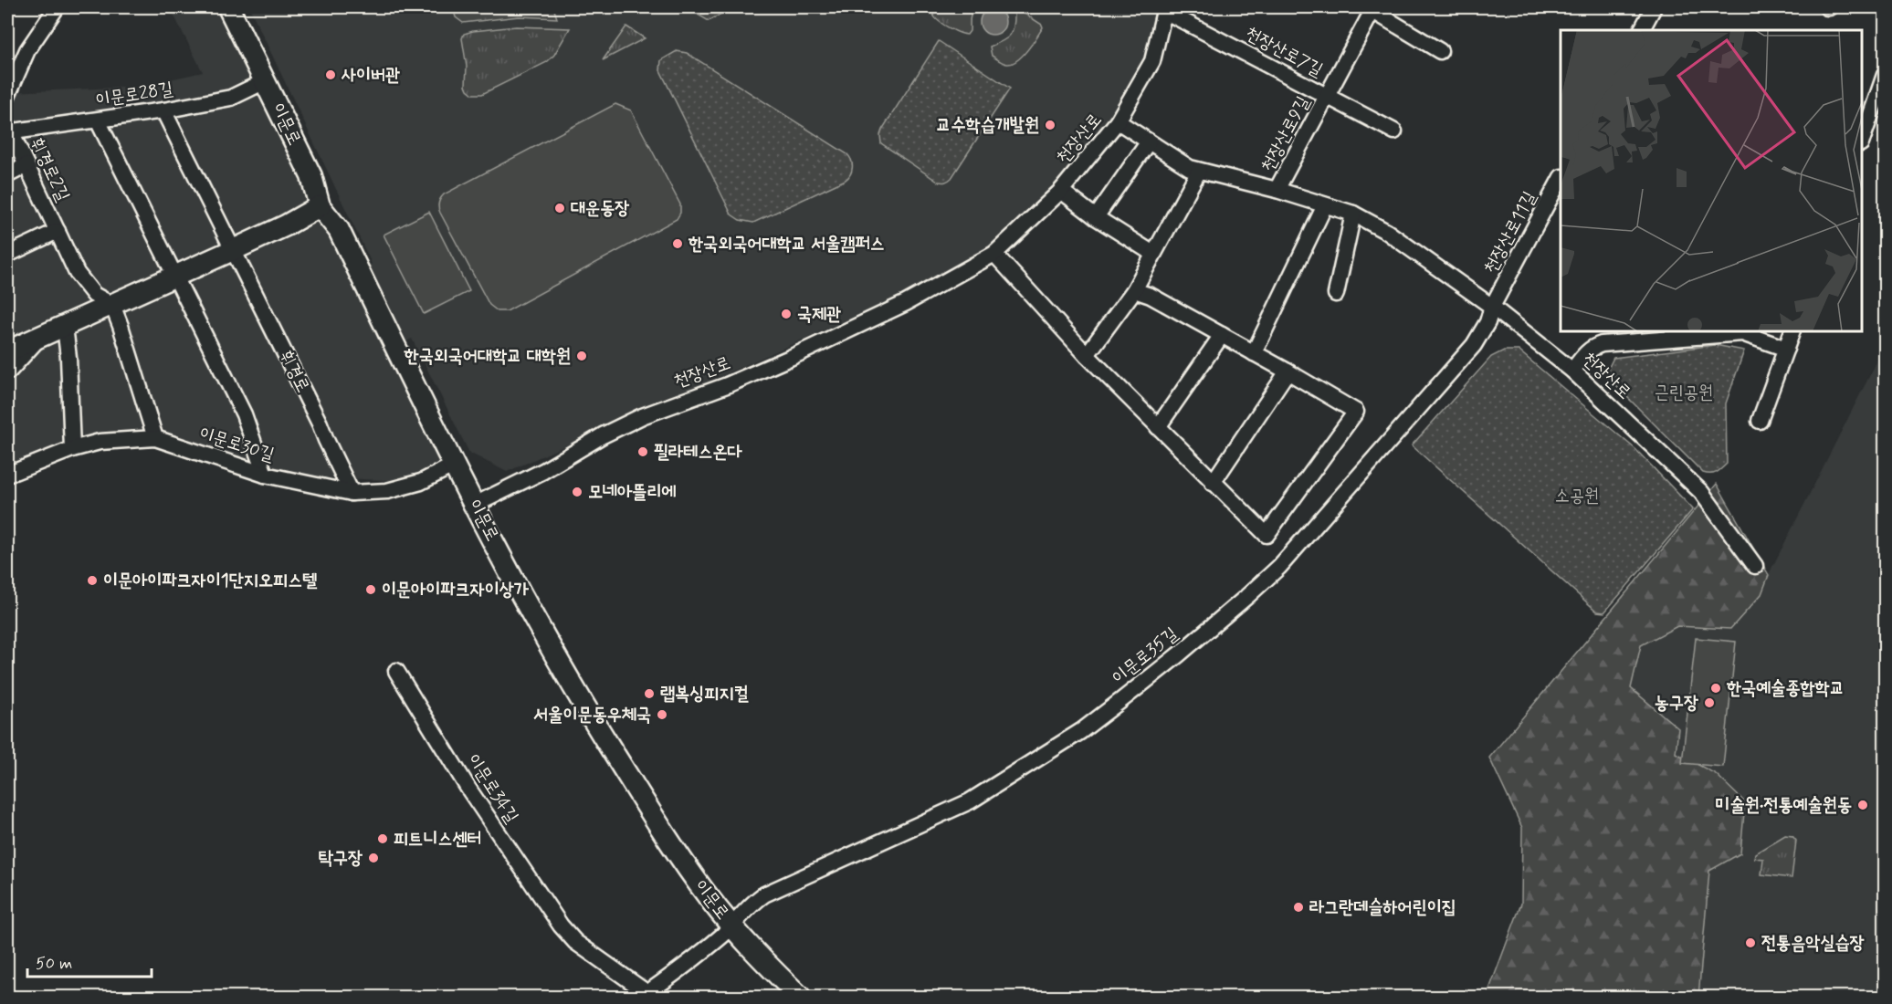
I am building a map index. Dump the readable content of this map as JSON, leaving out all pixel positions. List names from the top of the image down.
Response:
{
  "streets": {
    "main road": ["이문로"],
    "street": [
      "천장산로7길",
      "이문로28길",
      "천장산로9길",
      "천장산로",
      "휘경로2길",
      "천장산로11길",
      "휘경로",
      "이문로30길",
      "이문로35길",
      "이문로34길"
    ]
  },
  "crossings": [
    ["천장산로7길", "천장산로9길"],
    ["천장산로7길", "천장산로"],
    ["이문로28길", "이문로"],
    ["이문로28길", "휘경로2길"],
    ["이문로28길", "휘경로"],
    ["이문로", "천장산로"],
    ["이문로", "이문로30길"],
    ["이문로", "이문로35길"],
    ["천장산로9길", "천장산로"],
    ["천장산로", "천장산로11길"],
    ["천장산로", "이문로35길"],
    ["천장산로11길", "이문로35길"],
    ["휘경로", "이문로30길"],
    ["이문로35길", "이문로34길"]
  ],
  "parks": ["근린공원", "소공원"],
  "places": [
    "사이버관",
    "교수학습개발원",
    "대운동장",
    "한국외국어대학교 서울캠퍼스",
    "국제관",
    "한국외국어대학교 대학원",
    "필라테스온다",
    "모네아뜰리에",
    "이문아이파크자이1단지오피스텔",
    "이문아이파크자이상가",
    "한국예술종합학교",
    "랩복싱피지컬",
    "농구장",
    "서울이문동우체국",
    "미술원·전통예술원동",
    "피트니스센터",
    "탁구장",
    "라그란데슬하어린이집",
    "전통음악실습장"
  ],
  "scale_bar": "50 m"
}
